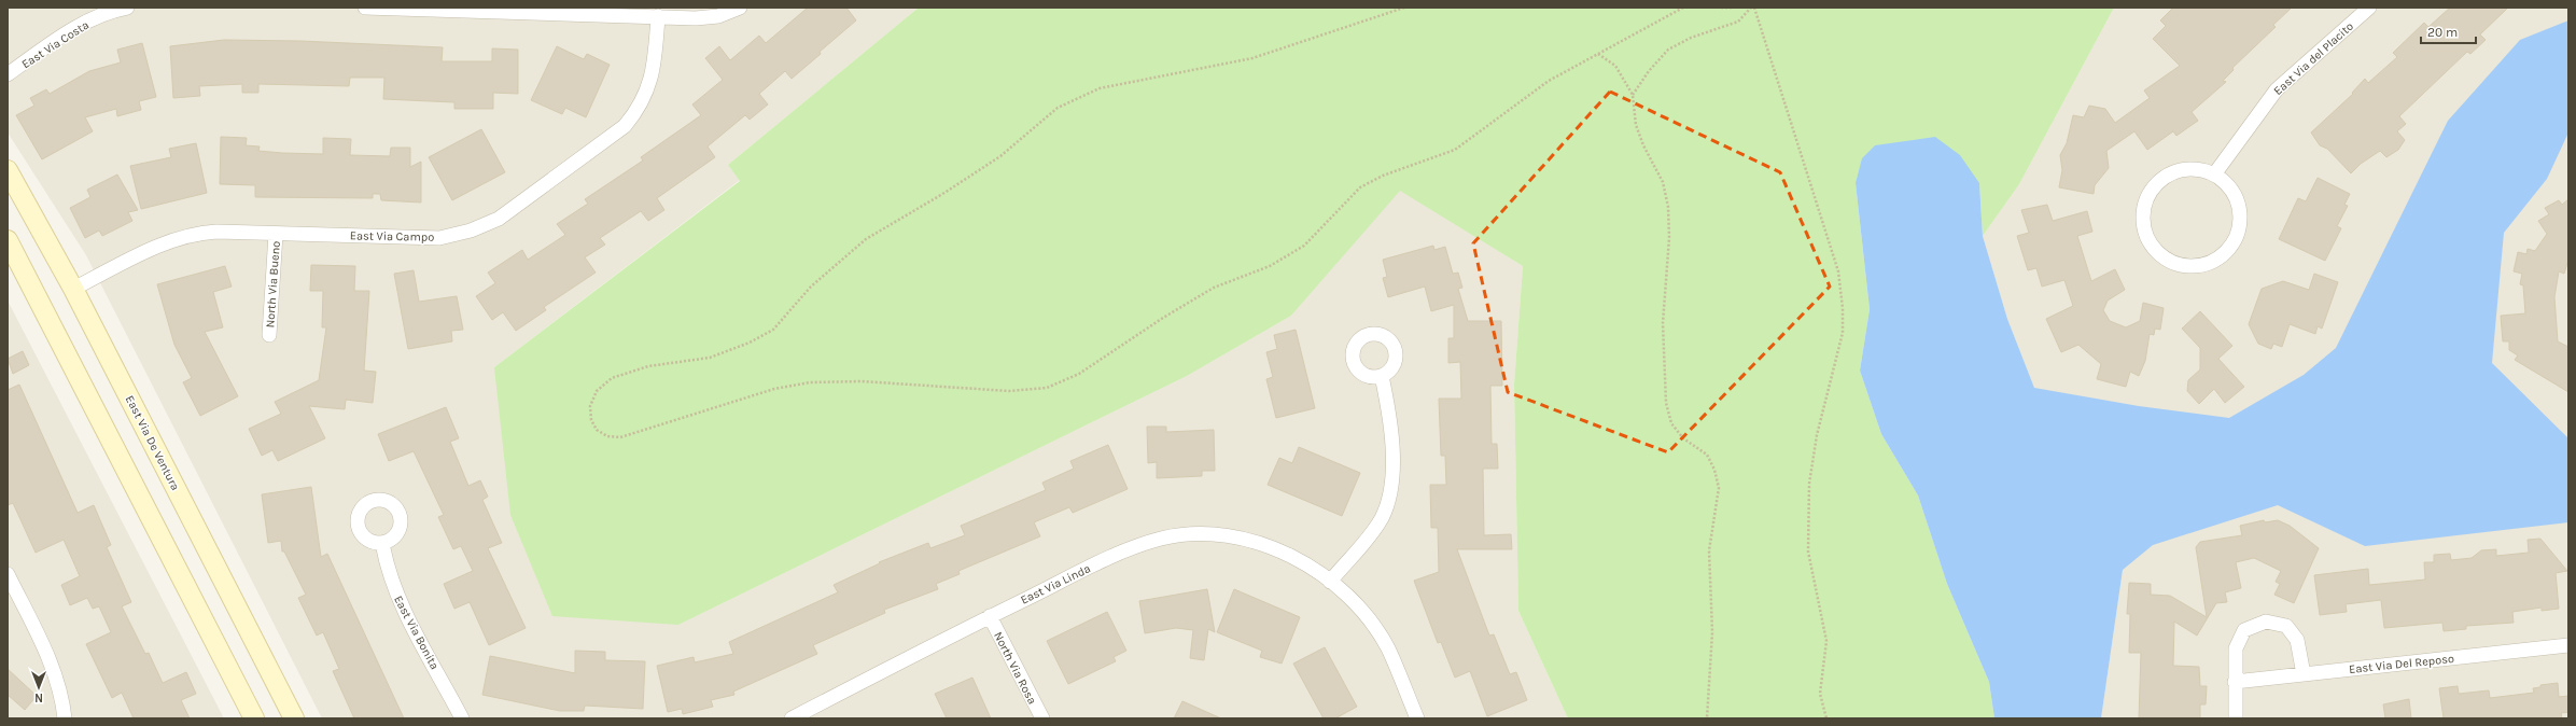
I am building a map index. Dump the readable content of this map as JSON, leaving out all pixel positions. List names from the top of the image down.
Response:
{
  "streets": {
    "main road": ["East Via De Ventura"],
    "street": [
      "East Via Costa",
      "East Via del Placito",
      "East Via Campo",
      "North Via Bueno",
      "East Via Linda",
      "East Via Bonita",
      "East Via Del Reposo",
      "North Via Rosa"
    ]
  },
  "crossings": [
    ["East Via Campo", "North Via Bueno"],
    ["East Via Campo", "East Via De Ventura"],
    ["East Via Linda", "North Via Rosa"]
  ],
  "scale_bar": "20 m",
  "north": "bottom"
}
